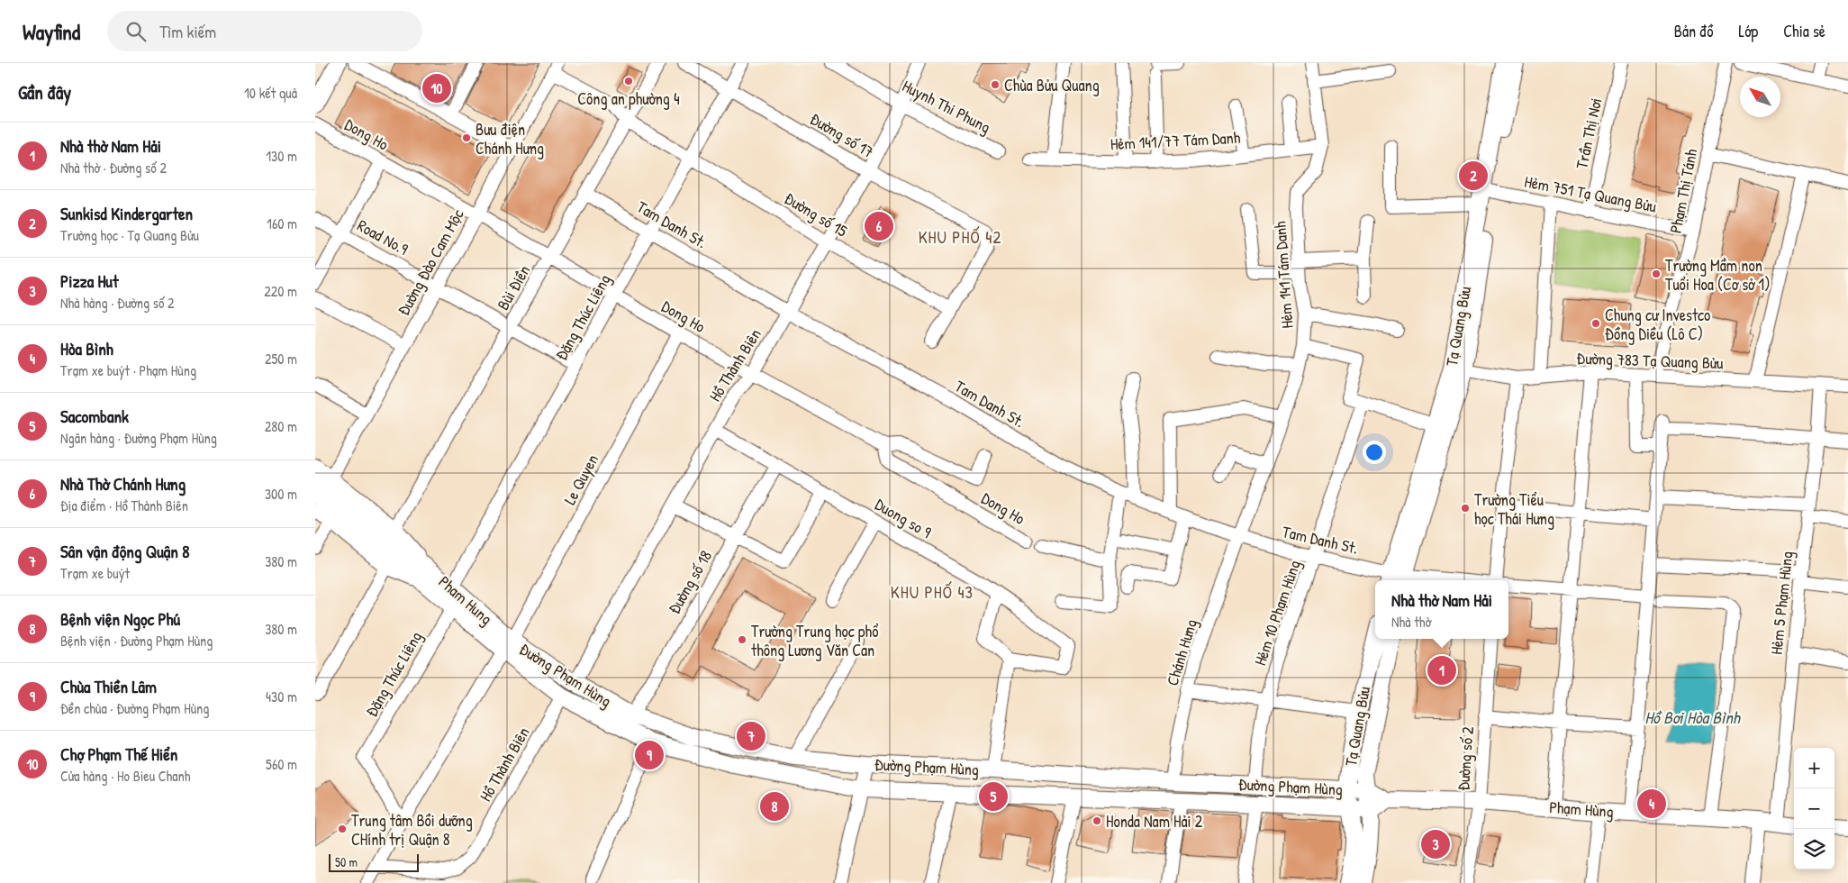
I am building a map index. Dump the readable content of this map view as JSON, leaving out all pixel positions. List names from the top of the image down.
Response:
{
  "streets": {
    "main road": [
      "Tạ Quang Bửu",
      "Pham Hung",
      "Đường Phạm Hùng",
      "Phạm Hùng"
    ],
    "street": [
      "Huynh Thi Phung",
      "Trần Thị Nơi",
      "Dong Ho",
      "Đường số 17",
      "Hẻm 141/77 Tám Danh",
      "Phạm Thị Tánh",
      "Hẻm 751 Tạ Quang Bửu",
      "Đường số 15",
      "Tam Danh St.",
      "Road No.9",
      "Đường Đào Cam Mộc",
      "Hẻm 141 Tám Danh",
      "Bùi Điền",
      "Đặng Thúc Liêng",
      "Đường 783 Tạ Quang Bửu",
      "Hồ Thành Biên",
      "Le Quyen",
      "Duong so 9",
      "Đường số 18",
      "Hẻm 5 Phạm Hùng",
      "Hẻm 10 Phạm Hùng",
      "Chánh Hưng",
      "Đường số 2"
    ]
  },
  "crossings": [
    ["Huynh Thi Phung", "Hồ Thành Biên"],
    ["Trần Thị Nơi", "Hẻm 751 Tạ Quang Bửu"],
    ["Dong Ho", "Đường Đào Cam Mộc"],
    ["Dong Ho", "Bùi Điền"],
    ["Dong Ho", "Đặng Thúc Liêng"],
    ["Dong Ho", "Hồ Thành Biên"],
    ["Dong Ho", "Le Quyen"],
    ["Đường số 17", "Đường số 15"],
    ["Đường số 17", "Đặng Thúc Liêng"],
    ["Đường số 17", "Hồ Thành Biên"],
    ["Hẻm 141/77 Tám Danh", "Hẻm 141 Tám Danh"],
    ["Phạm Thị Tánh", "Hẻm 751 Tạ Quang Bửu"],
    ["Phạm Thị Tánh", "Đường 783 Tạ Quang Bửu"],
    ["Hẻm 751 Tạ Quang Bửu", "Tạ Quang Bửu"],
    ["Đường số 15", "Đường Đào Cam Mộc"],
    ["Đường số 15", "Bùi Điền"],
    ["Đường số 15", "Đặng Thúc Liêng"],
    ["Đường số 15", "Hồ Thành Biên"],
    ["Tam Danh St.", "Hẻm 141 Tám Danh"],
    ["Tam Danh St.", "Bùi Điền"],
    ["Tam Danh St.", "Đặng Thúc Liêng"],
    ["Tam Danh St.", "Tạ Quang Bửu"],
    ["Tam Danh St.", "Hồ Thành Biên"],
    ["Tam Danh St.", "Hẻm 10 Phạm Hùng"],
    ["Tam Danh St.", "Chánh Hưng"],
    ["Road No.9", "Đường Đào Cam Mộc"],
    ["Road No.9", "Bùi Điền"],
    ["Road No.9", "Đặng Thúc Liêng"],
    ["Hẻm 141 Tám Danh", "Chánh Hưng"],
    ["Đặng Thúc Liêng", "Le Quyen"],
    ["Đặng Thúc Liêng", "Pham Hung"],
    ["Tạ Quang Bửu", "Đường 783 Tạ Quang Bửu"],
    ["Tạ Quang Bửu", "Đường Phạm Hùng"],
    ["Tạ Quang Bửu", "Phạm Hùng"],
    ["Đường 783 Tạ Quang Bửu", "Hẻm 5 Phạm Hùng"],
    ["Hồ Thành Biên", "Le Quyen"],
    ["Hồ Thành Biên", "Duong so 9"],
    ["Hồ Thành Biên", "Đường Phạm Hùng"],
    ["Le Quyen", "Pham Hung"],
    ["Le Quyen", "Đường Phạm Hùng"],
    ["Duong so 9", "Đường số 18"],
    ["Đường số 18", "Đường Phạm Hùng"],
    ["Pham Hung", "Đường Phạm Hùng"],
    ["Hẻm 5 Phạm Hùng", "Phạm Hùng"],
    ["Hẻm 10 Phạm Hùng", "Đường Phạm Hùng"],
    ["Chánh Hưng", "Đường Phạm Hùng"],
    ["Đường Phạm Hùng", "Phạm Hùng"],
    ["Đường số 2", "Phạm Hùng"]
  ],
  "districts": ["KHU PHỐ 42", "KHU PHỐ 43"],
  "water": ["Hồ Bơi Hòa Bình"],
  "places": [
    "Công an phường 4",
    "Chùa Bửu Quang",
    "Bưu điện Chánh Hưng",
    "Trường Mầm non Tuổi Hoa (Cơ sở 1)",
    "Chung cư Investco Đồng Diều (Lô C)",
    "Trường Tiểu học Thái Hưng",
    "Trường Trung học phổ thông Lương Văn Can",
    "Honda Nam Hải 2",
    "Trung tâm Bồi dưỡng CHính trị Quận 8"
  ],
  "scale_bar": "50 m",
  "north": "top left",
  "page": {
    "header": "Wayfind",
    "search": "Tìm kiếm",
    "nav": ["Bản đồ", "Lớp", "Chia sẻ"],
    "heading": ["Gần đây", "10 kết quả"],
    "pins": [
      "10",
      "2",
      "6",
      "1",
      "7",
      "9",
      "5",
      "4",
      "8",
      "3"
    ],
    "list": [
      {
        "mark": "1",
        "name": "Nhà thờ Nam Hải",
        "note": "Nhà thờ · Đường số 2",
        "value": "130 m"
      },
      {
        "mark": "2",
        "name": "Sunkisd Kindergarten",
        "note": "Trường học · Tạ Quang Bửu",
        "value": "160 m"
      },
      {
        "mark": "3",
        "name": "Pizza Hut",
        "note": "Nhà hàng · Đường số 2",
        "value": "220 m"
      },
      {
        "mark": "4",
        "name": "Hòa Bình",
        "note": "Trạm xe buýt · Phạm Hùng",
        "value": "250 m"
      },
      {
        "mark": "5",
        "name": "Sacombank",
        "note": "Ngân hàng · Đường Phạm Hùng",
        "value": "280 m"
      },
      {
        "mark": "6",
        "name": "Nhà Thờ Chánh Hưng",
        "note": "Địa điểm · Hồ Thành Biên",
        "value": "300 m"
      },
      {
        "mark": "7",
        "name": "Sân vận động Quận 8",
        "note": "Trạm xe buýt",
        "value": "380 m"
      },
      {
        "mark": "8",
        "name": "Bệnh viện Ngọc Phú",
        "note": "Bệnh viện · Đường Phạm Hùng",
        "value": "380 m"
      },
      {
        "mark": "9",
        "name": "Chùa Thiền Lâm",
        "note": "Đền chùa · Đường Phạm Hùng",
        "value": "430 m"
      },
      {
        "mark": "10",
        "name": "Chợ Phạm Thế Hiển",
        "note": "Cửa hàng · Ho Bieu Chanh",
        "value": "560 m"
      }
    ],
    "popup": ["Nhà thờ Nam Hải", "Nhà thờ"],
    "map_buttons": ["+", "−"],
    "scale": "50 m"
  }
}
